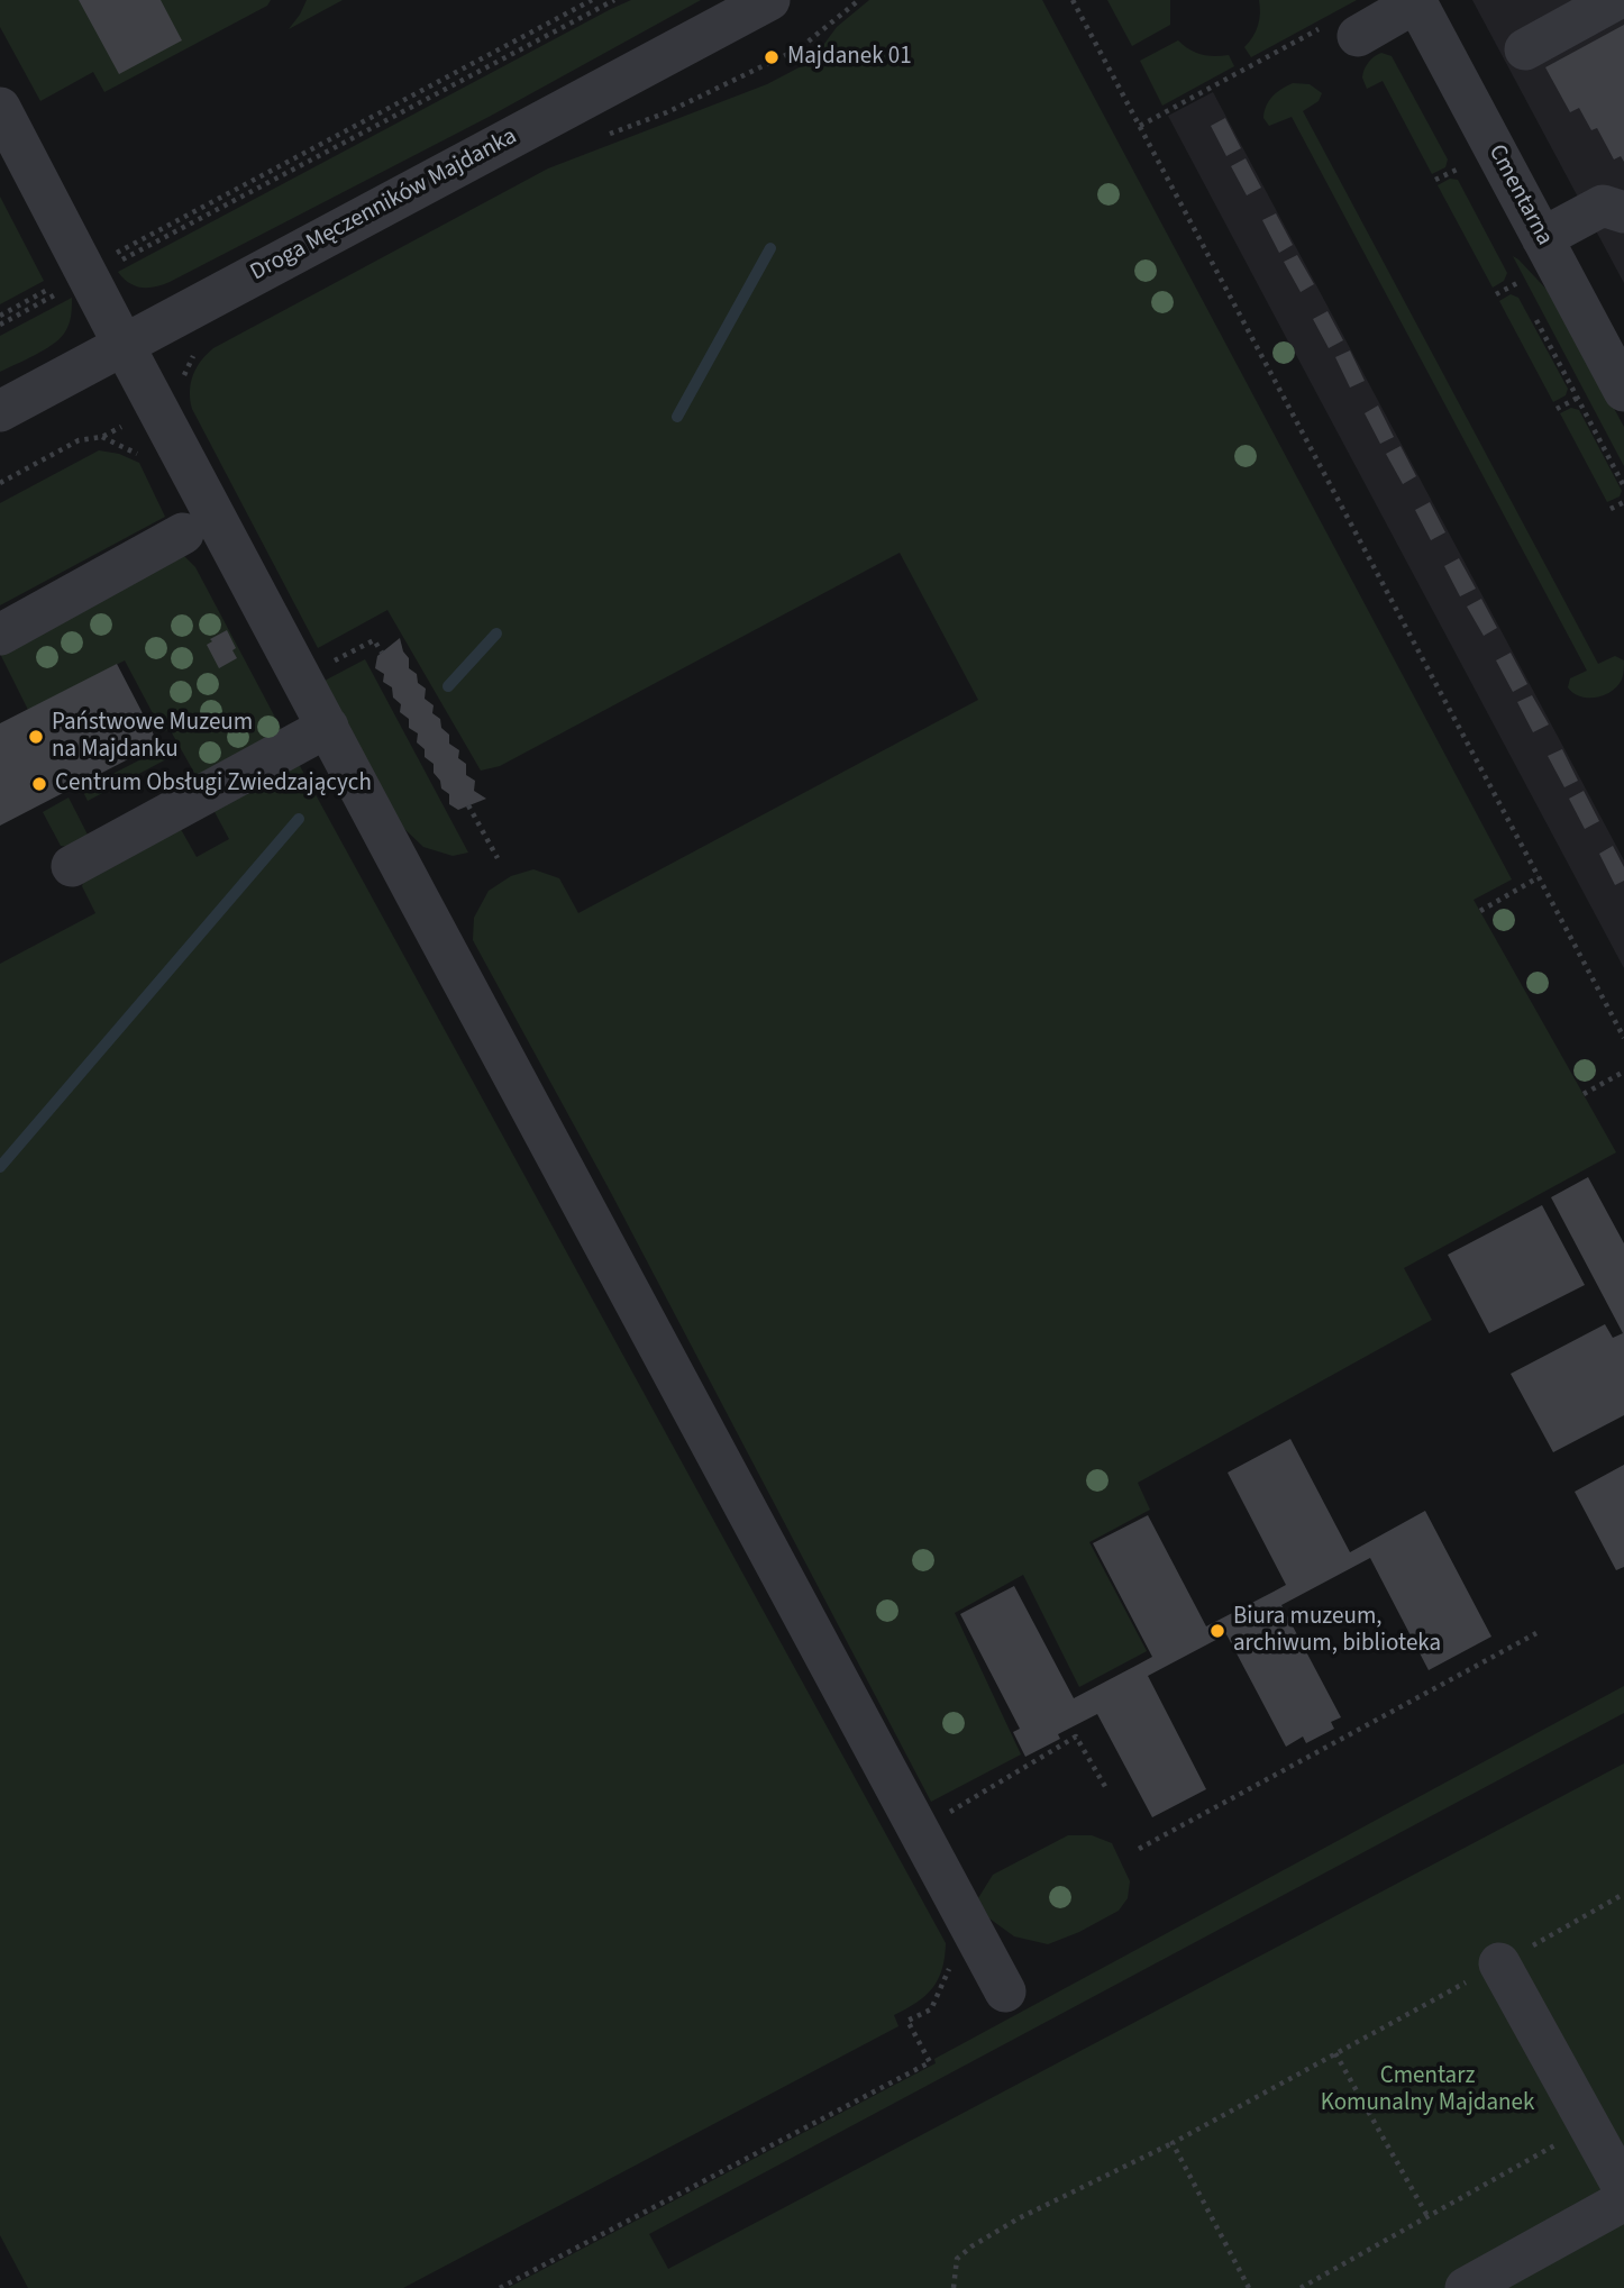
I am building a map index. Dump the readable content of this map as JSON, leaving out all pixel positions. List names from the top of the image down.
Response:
{
  "streets": {
    "street": ["Cmentarna", "Droga Męczenników Majdanka"]
  },
  "parks": ["Cmentarz Komunalny Majdanek"],
  "places": [
    "Majdanek 01",
    "Państwowe Muzeum na Majdanku",
    "Centrum Obsługi Zwiedzających",
    "Biura muzeum, archiwum, biblioteka"
  ]
}
